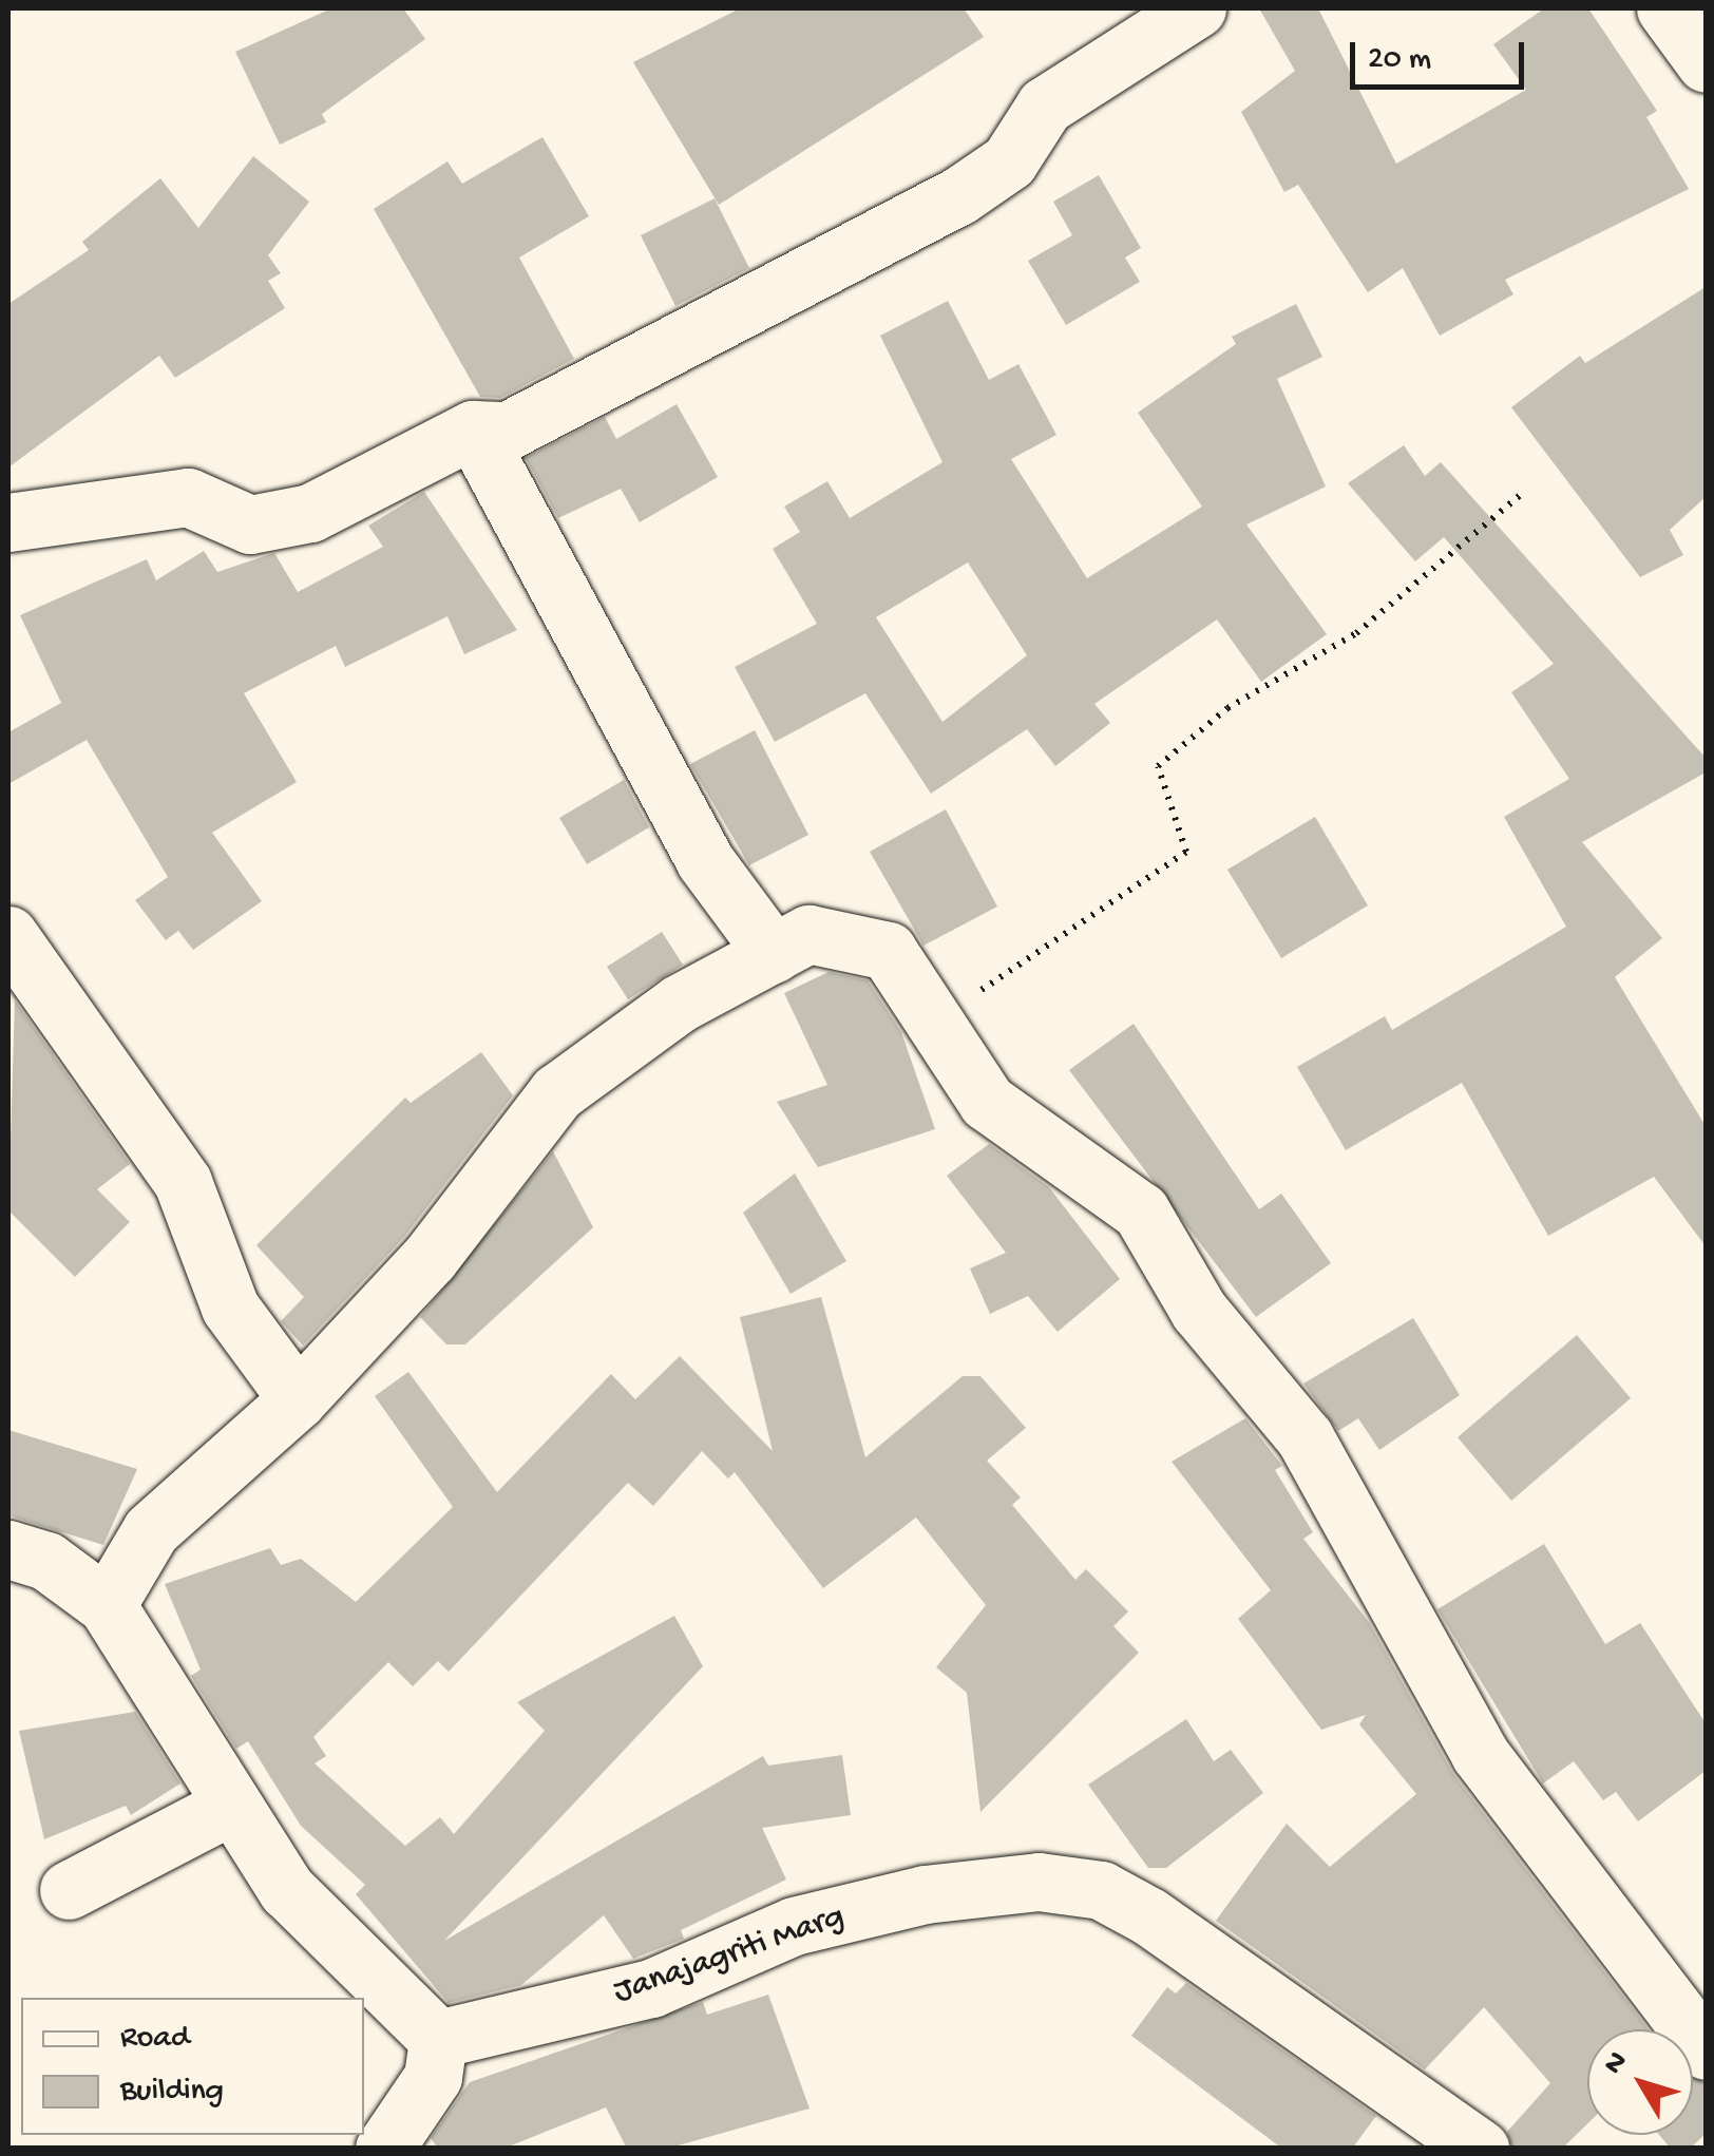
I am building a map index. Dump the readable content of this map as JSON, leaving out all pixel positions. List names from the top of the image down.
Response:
{
  "streets": {
    "street": ["Janajagriti Marg"]
  },
  "legend": ["Road", "Building"],
  "scale_bar": "20 m",
  "north": "top left"
}
